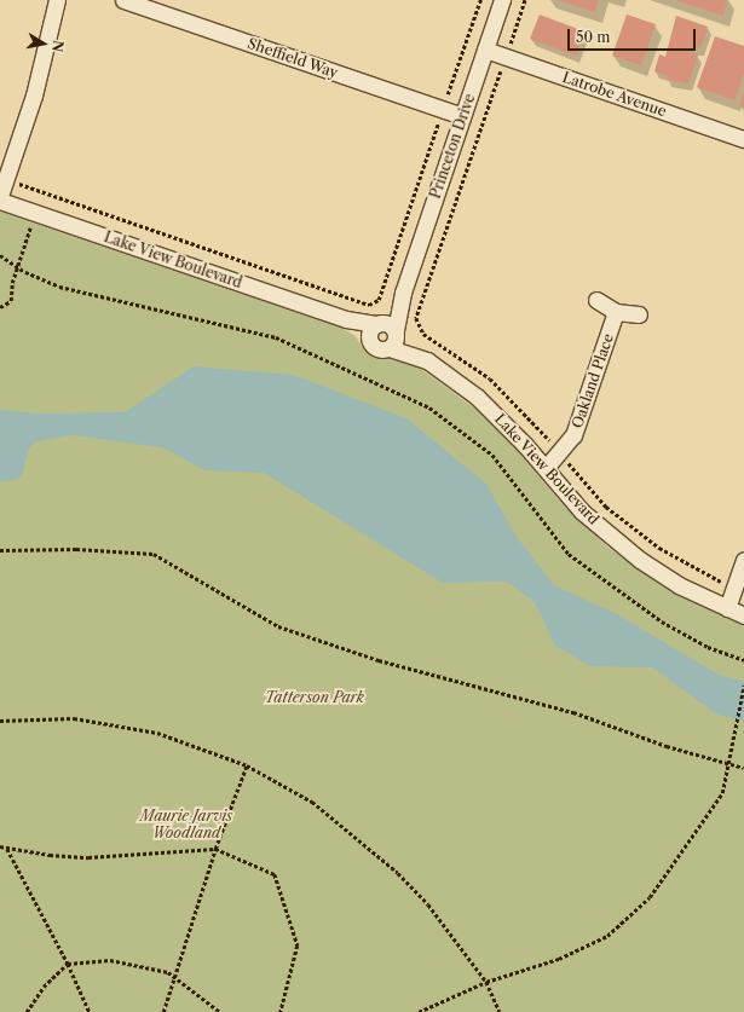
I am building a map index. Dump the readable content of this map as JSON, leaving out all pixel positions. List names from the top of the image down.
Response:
{
  "streets": {
    "street": [
      "Sheffield Way",
      "Latrobe Avenue",
      "Princeton Drive",
      "Lake View Boulevard",
      "Oakland Place"
    ]
  },
  "crossings": [
    ["Sheffield Way", "Princeton Drive"],
    ["Latrobe Avenue", "Princeton Drive"],
    ["Princeton Drive", "Lake View Boulevard"],
    ["Lake View Boulevard", "Oakland Place"]
  ],
  "parks": ["Tatterson Park", "Maurie Jarvis Woodland"],
  "scale_bar": "50 m",
  "north": "right"
}
